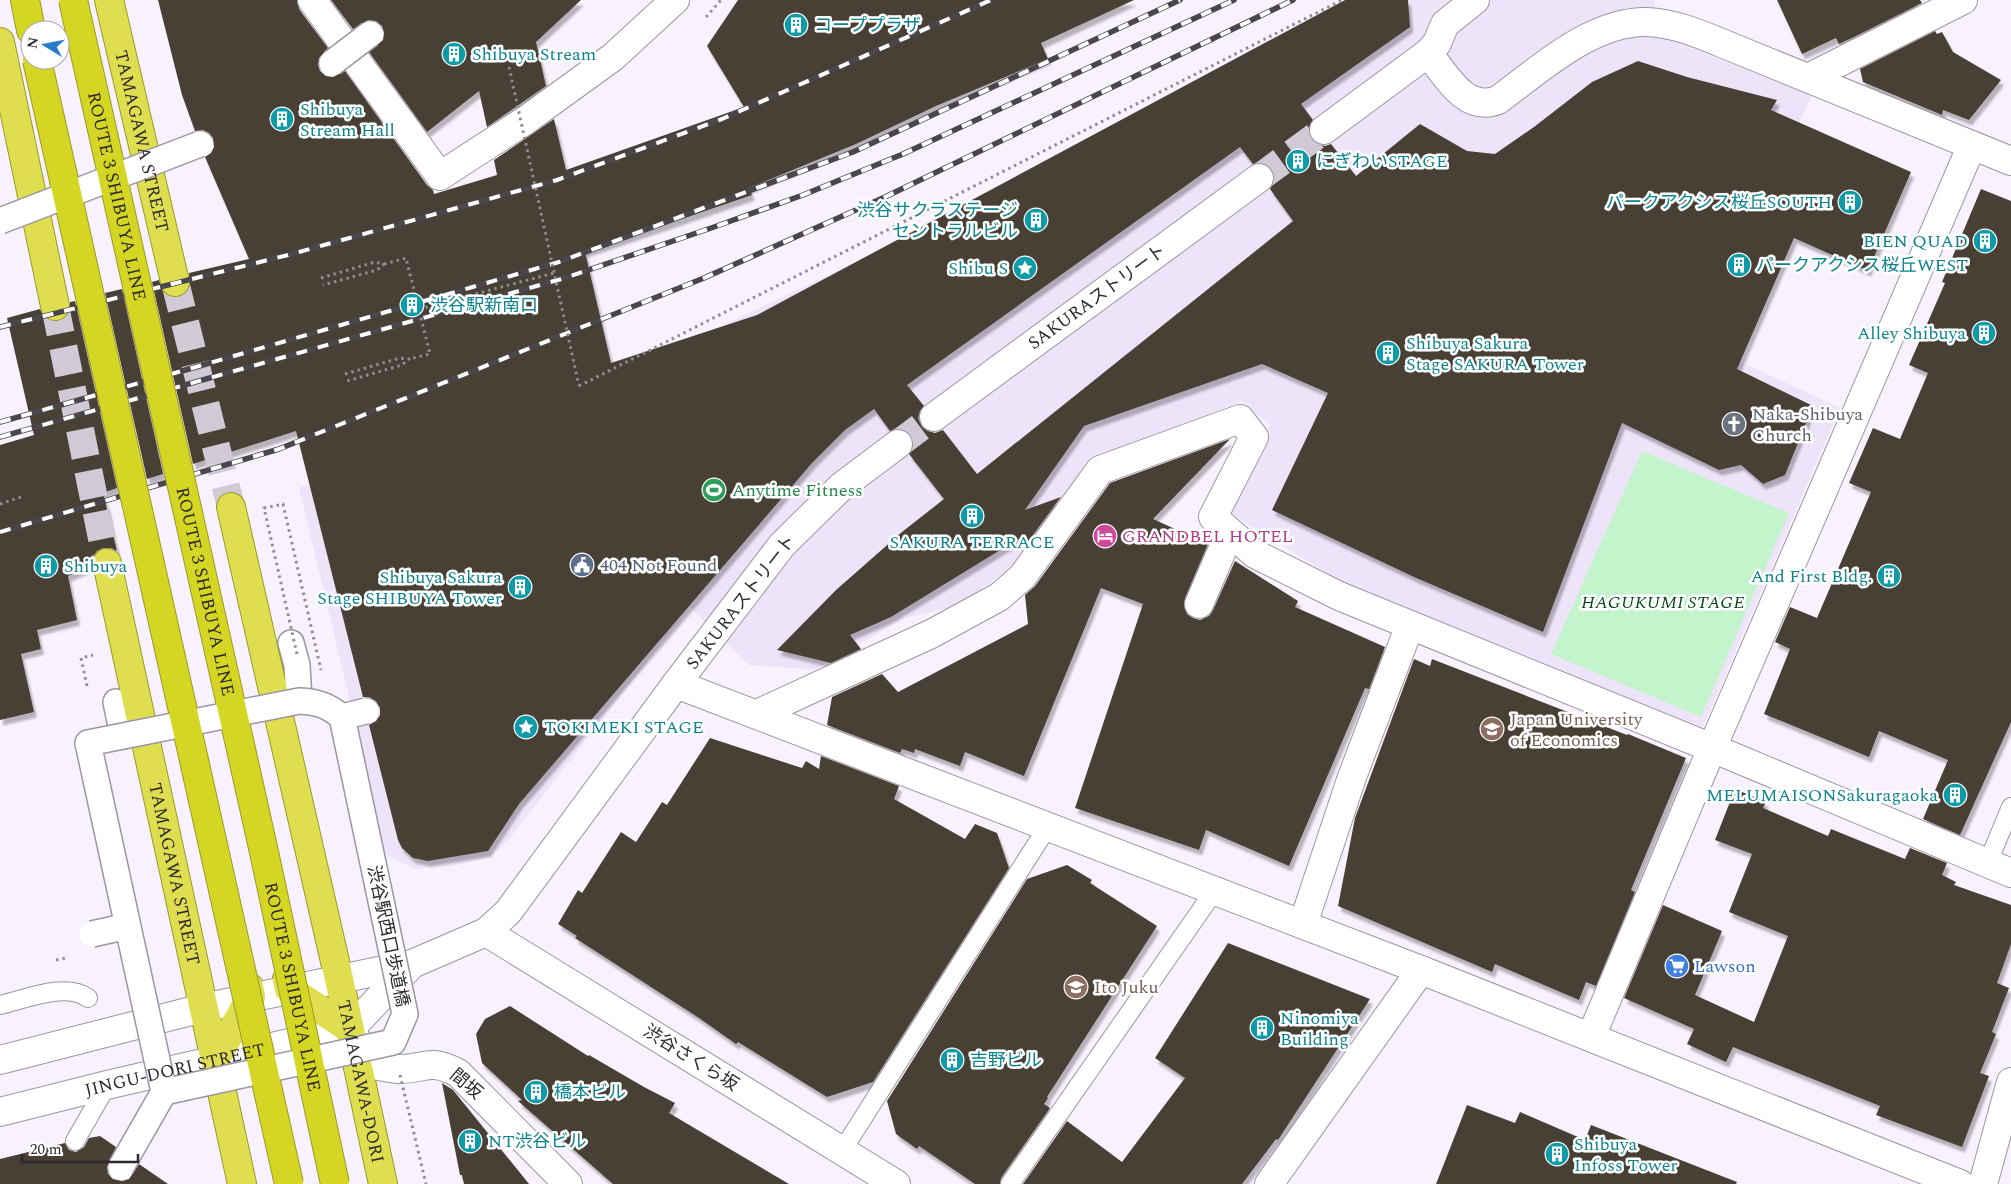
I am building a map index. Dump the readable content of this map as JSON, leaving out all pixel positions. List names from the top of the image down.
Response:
{
  "streets": {
    "highway": ["TAMAGAWA STREET", "ROUTE 3 SHIBUYA LINE", "TAMAGAWA-DORI"],
    "street": [
      "SAKURAストリート",
      "渋谷駅西口歩道橋",
      "渋谷さくら坂",
      "JINGU-DORI STREET",
      "間坂"
    ]
  },
  "crossings": [
    ["TAMAGAWA STREET", "JINGU-DORI STREET"],
    ["SAKURAストリート", "渋谷さくら坂"],
    ["JINGU-DORI STREET", "TAMAGAWA-DORI"],
    ["JINGU-DORI STREET", "間坂"],
    ["TAMAGAWA-DORI", "間坂"]
  ],
  "parks": ["HAGUKUMI STAGE"],
  "places": {
    "building": [
      "コーププラザ",
      "Shibuya Stream",
      "Shibuya Stream Hall",
      "にぎわいSTAGE",
      "パークアクシス桜丘SOUTH",
      "渋谷サクラステージ セントラルビル",
      "BIEN QUAD",
      "パークアクシス桜丘WEST",
      "渋谷駅新南口",
      "Alley Shibuya",
      "Shibuya Sakura Stage SAKURA Tower",
      "SAKURA TERRACE",
      "Shibuya",
      "And First Bldg.",
      "Shibuya Sakura Stage SHIBUYA Tower",
      "MELUMAISONSakuragaoka",
      "Ninomiya Building",
      "吉野ビル",
      "橋本ビル",
      "NT渋谷ビル",
      "Shibuya Infoss Tower"
    ],
    "place": ["Shibu S", "TOKIMEKI STAGE"],
    "church": ["Naka-Shibuya Church"],
    "sports": ["Anytime Fitness"],
    "hotel": ["GRANDBEL HOTEL"],
    "public building": ["404 Not Found"],
    "school or university": ["Japan University of Economics", "Ito Juku"],
    "supermarket": ["Lawson"]
  },
  "scale_bar": "20 m",
  "north": "left"
}
